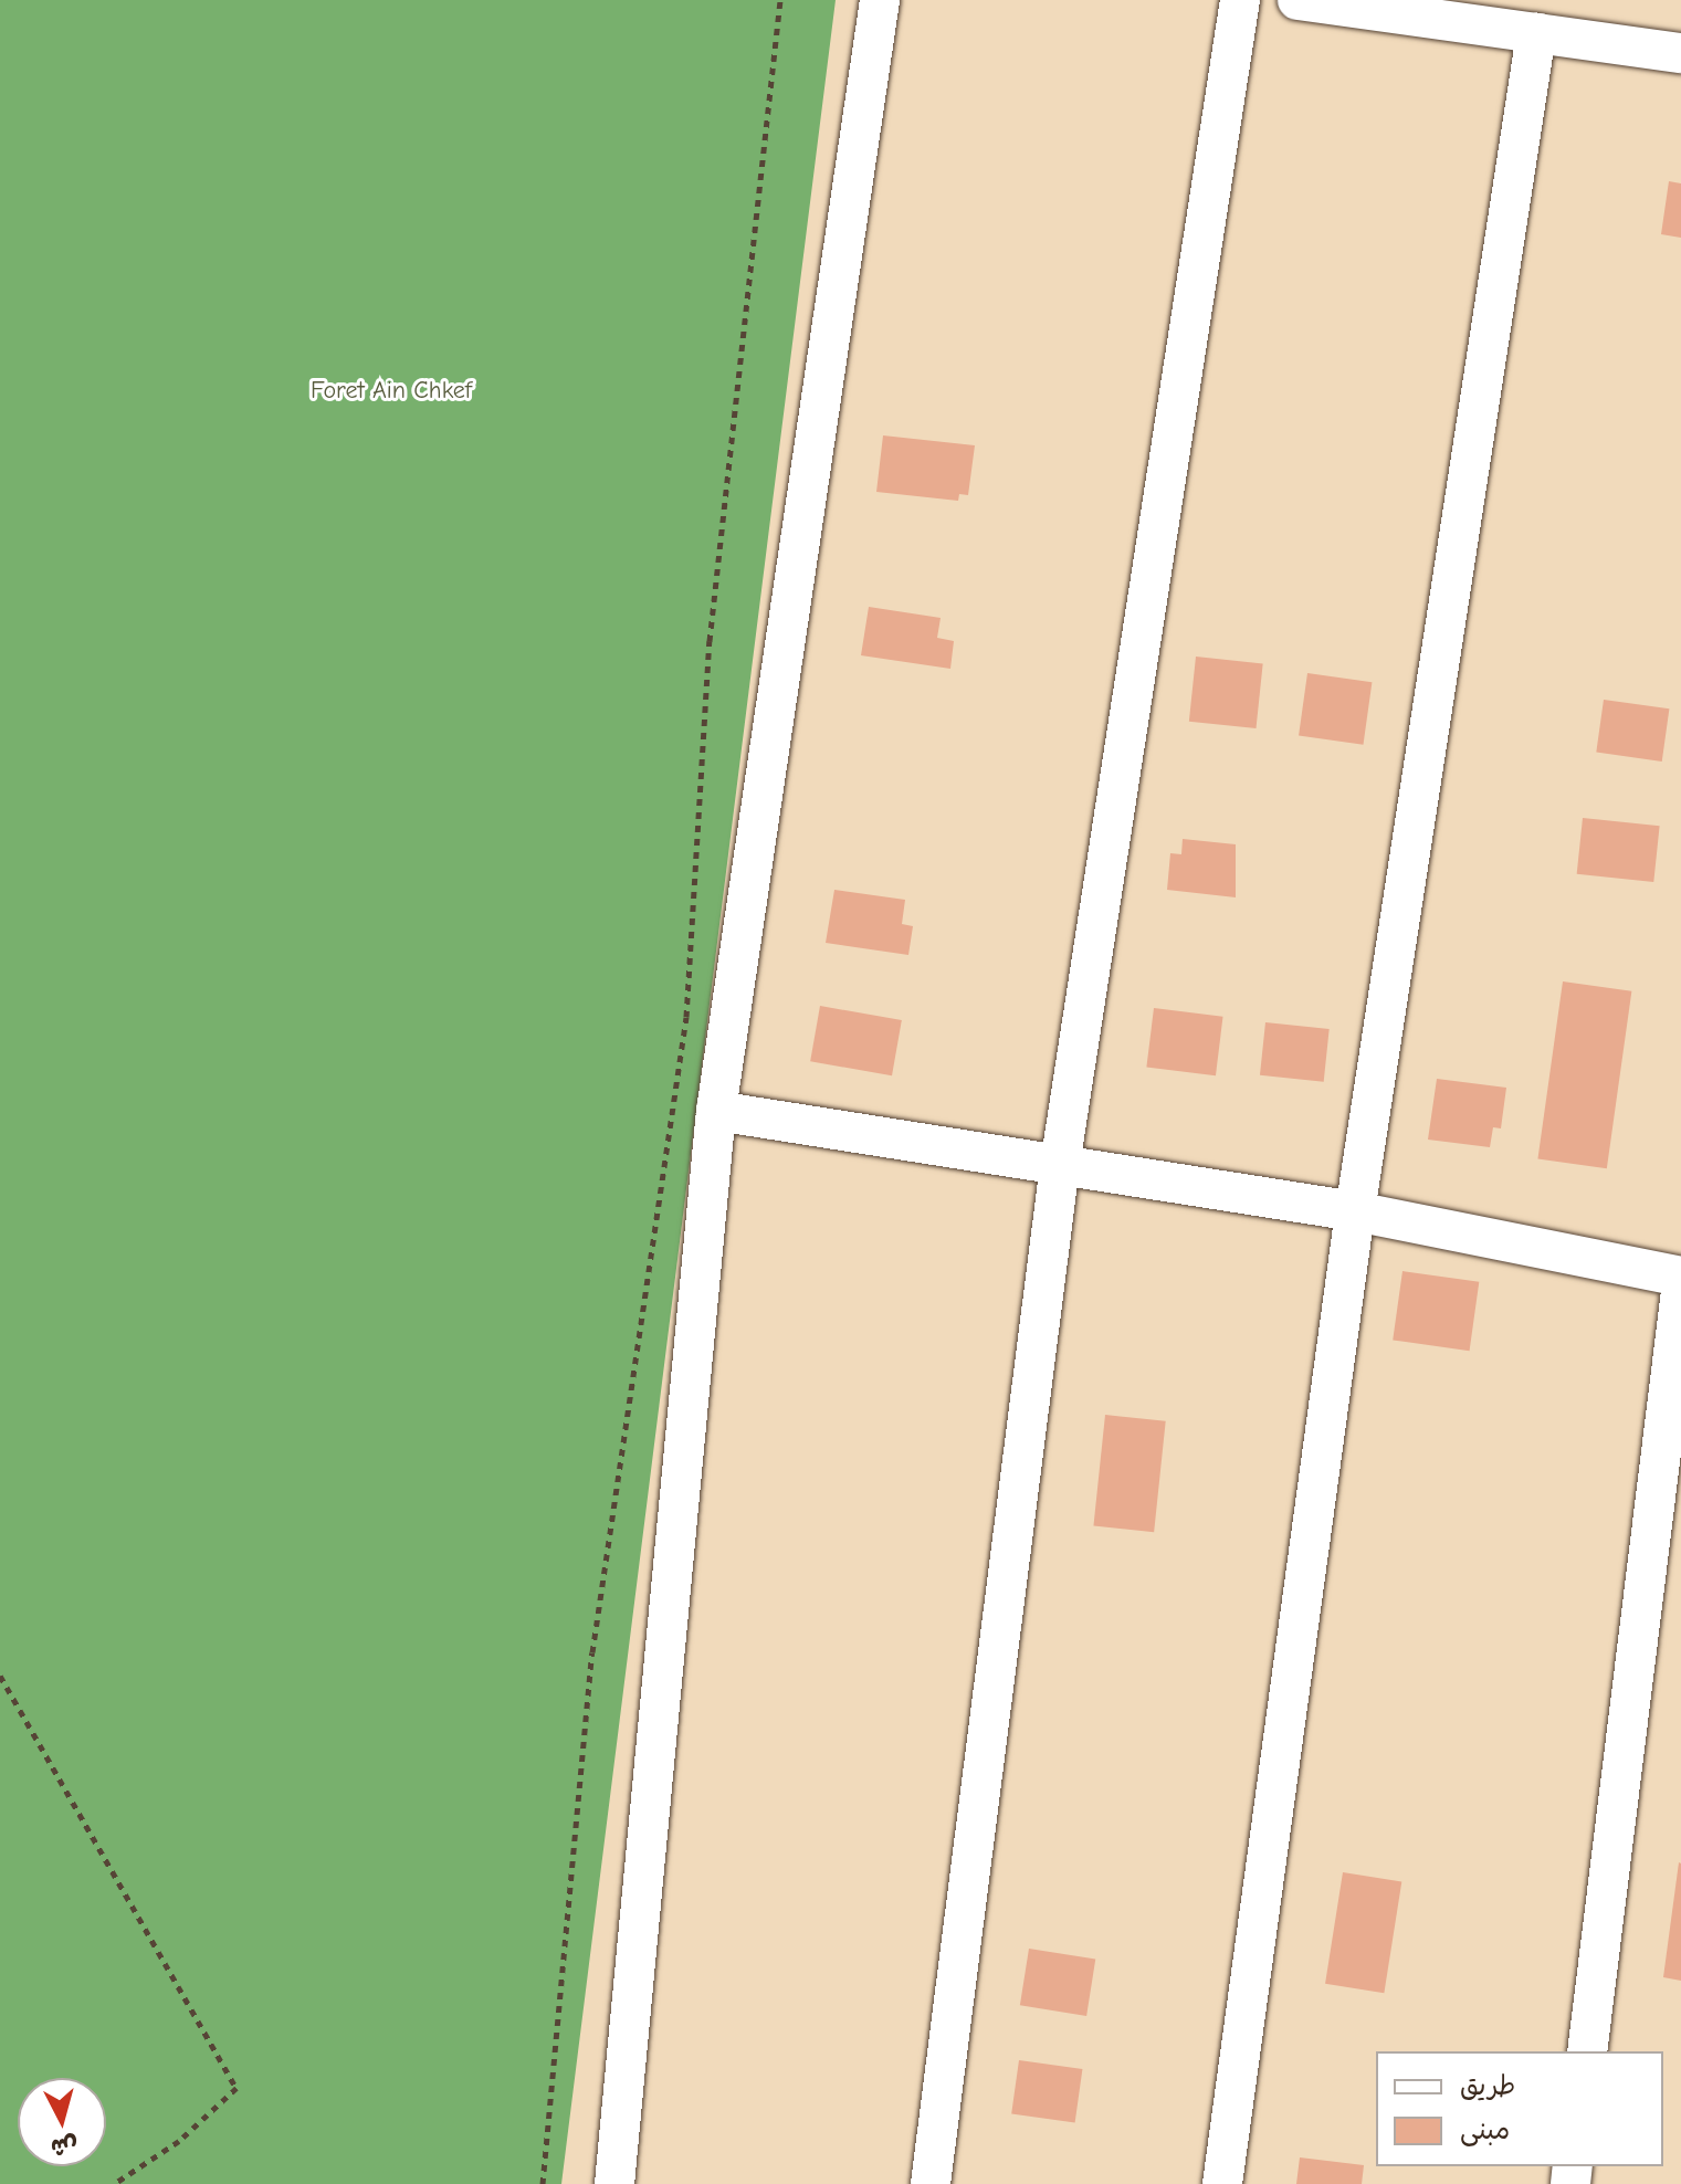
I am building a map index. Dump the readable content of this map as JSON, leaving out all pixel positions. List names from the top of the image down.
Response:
{
  "parks": ["Foret Ain Chkef"],
  "legend": ["طريق", "مبنى"],
  "north": "bottom"
}
